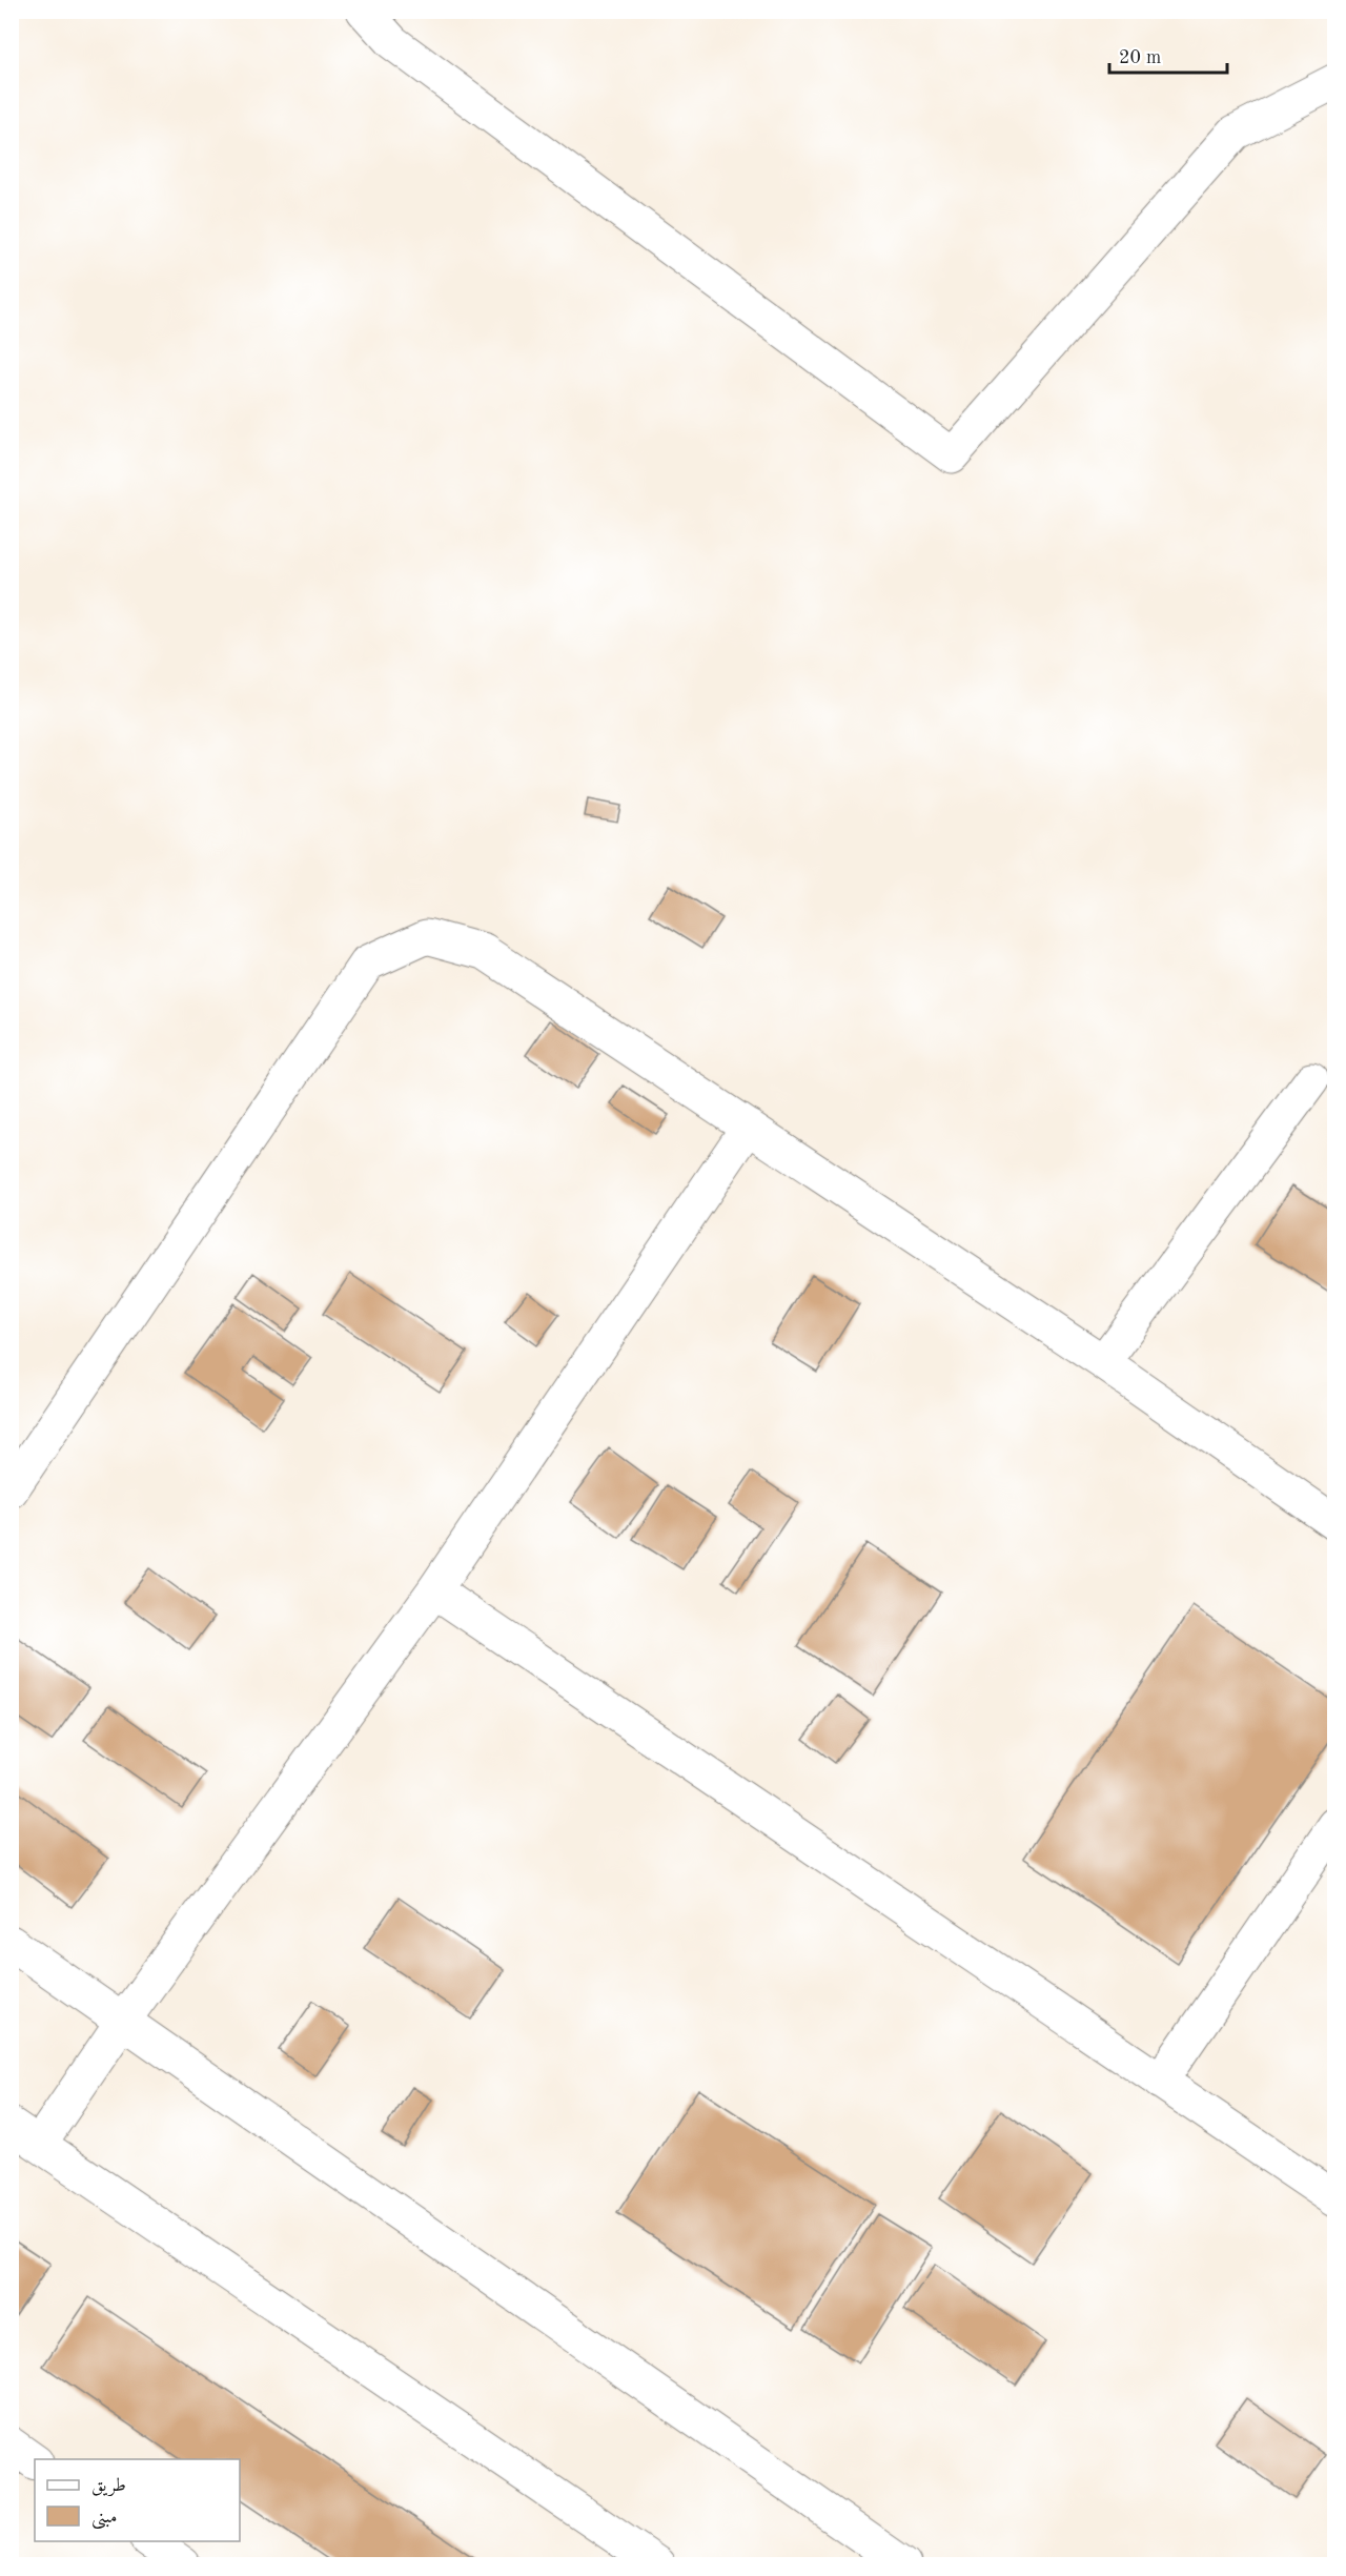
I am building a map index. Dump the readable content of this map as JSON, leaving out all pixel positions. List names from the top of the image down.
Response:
{
  "legend": ["طريق", "مبنى"],
  "scale_bar": "20 m"
}
